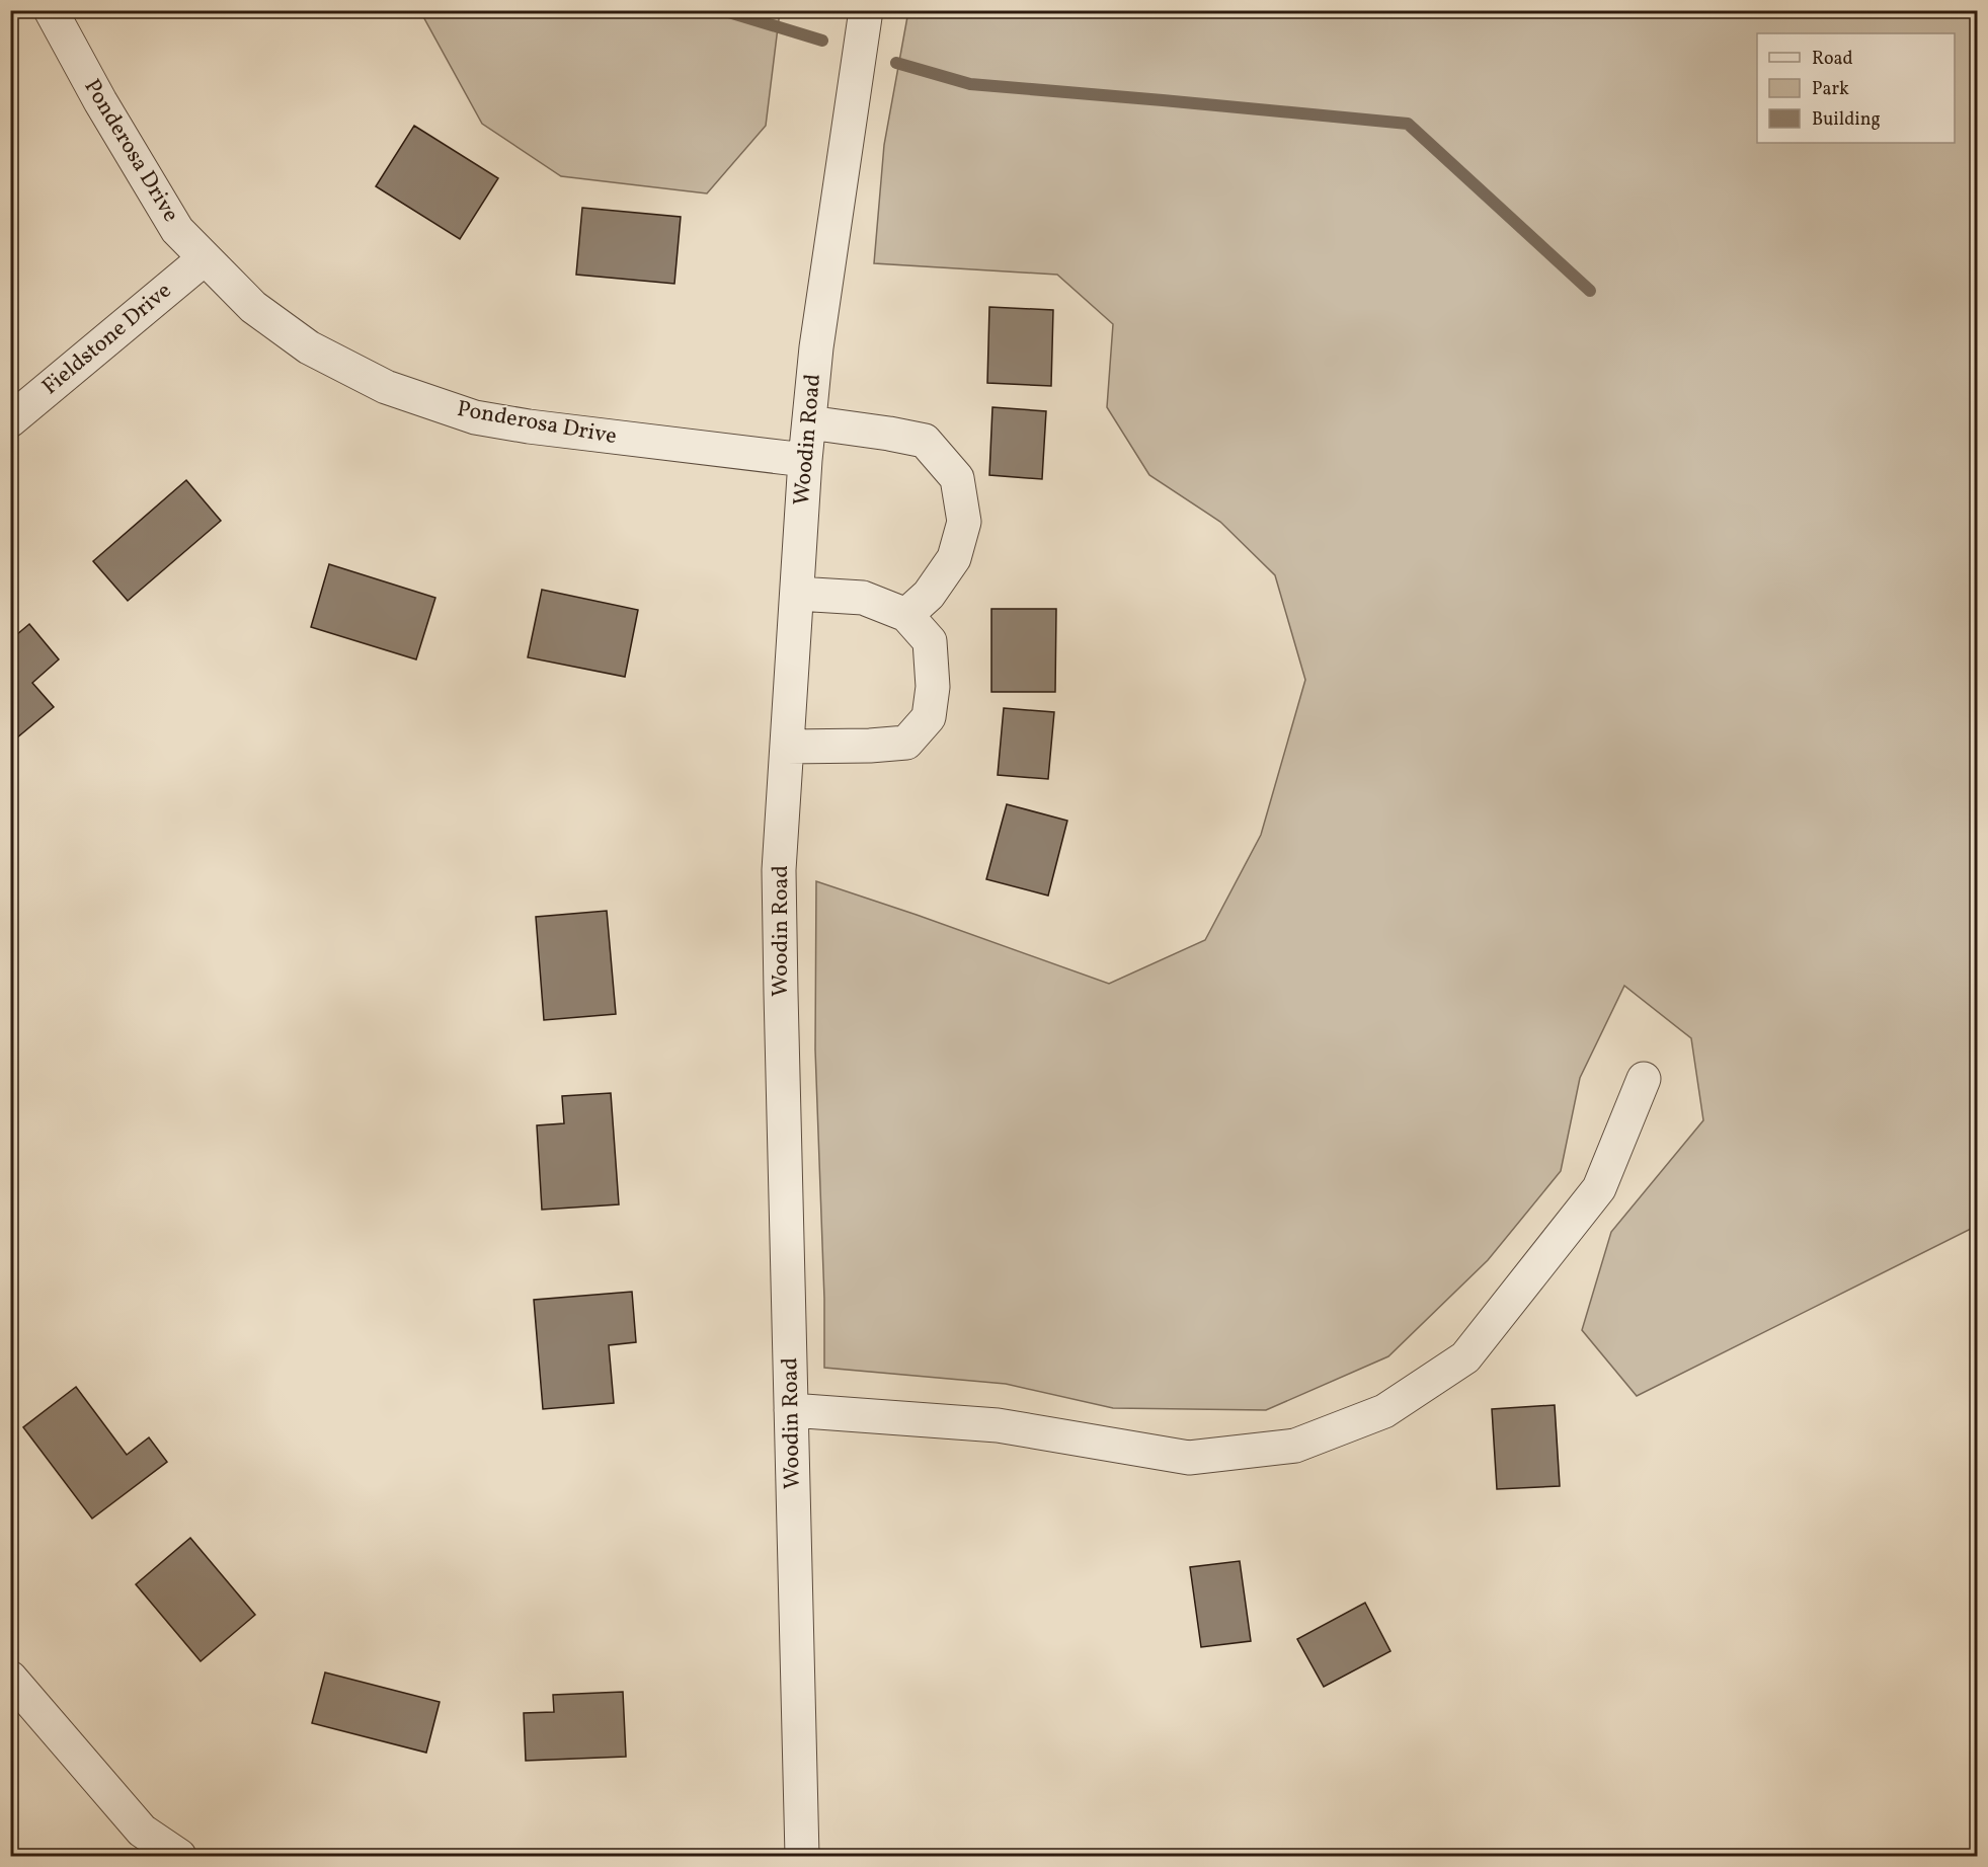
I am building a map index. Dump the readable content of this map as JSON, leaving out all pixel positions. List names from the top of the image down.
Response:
{
  "streets": {
    "street": ["Ponderosa Drive", "Fieldstone Drive", "Woodin Road"]
  },
  "crossings": [
    ["Ponderosa Drive", "Fieldstone Drive"],
    ["Ponderosa Drive", "Woodin Road"]
  ],
  "legend": ["Road", "Park", "Building"]
}
